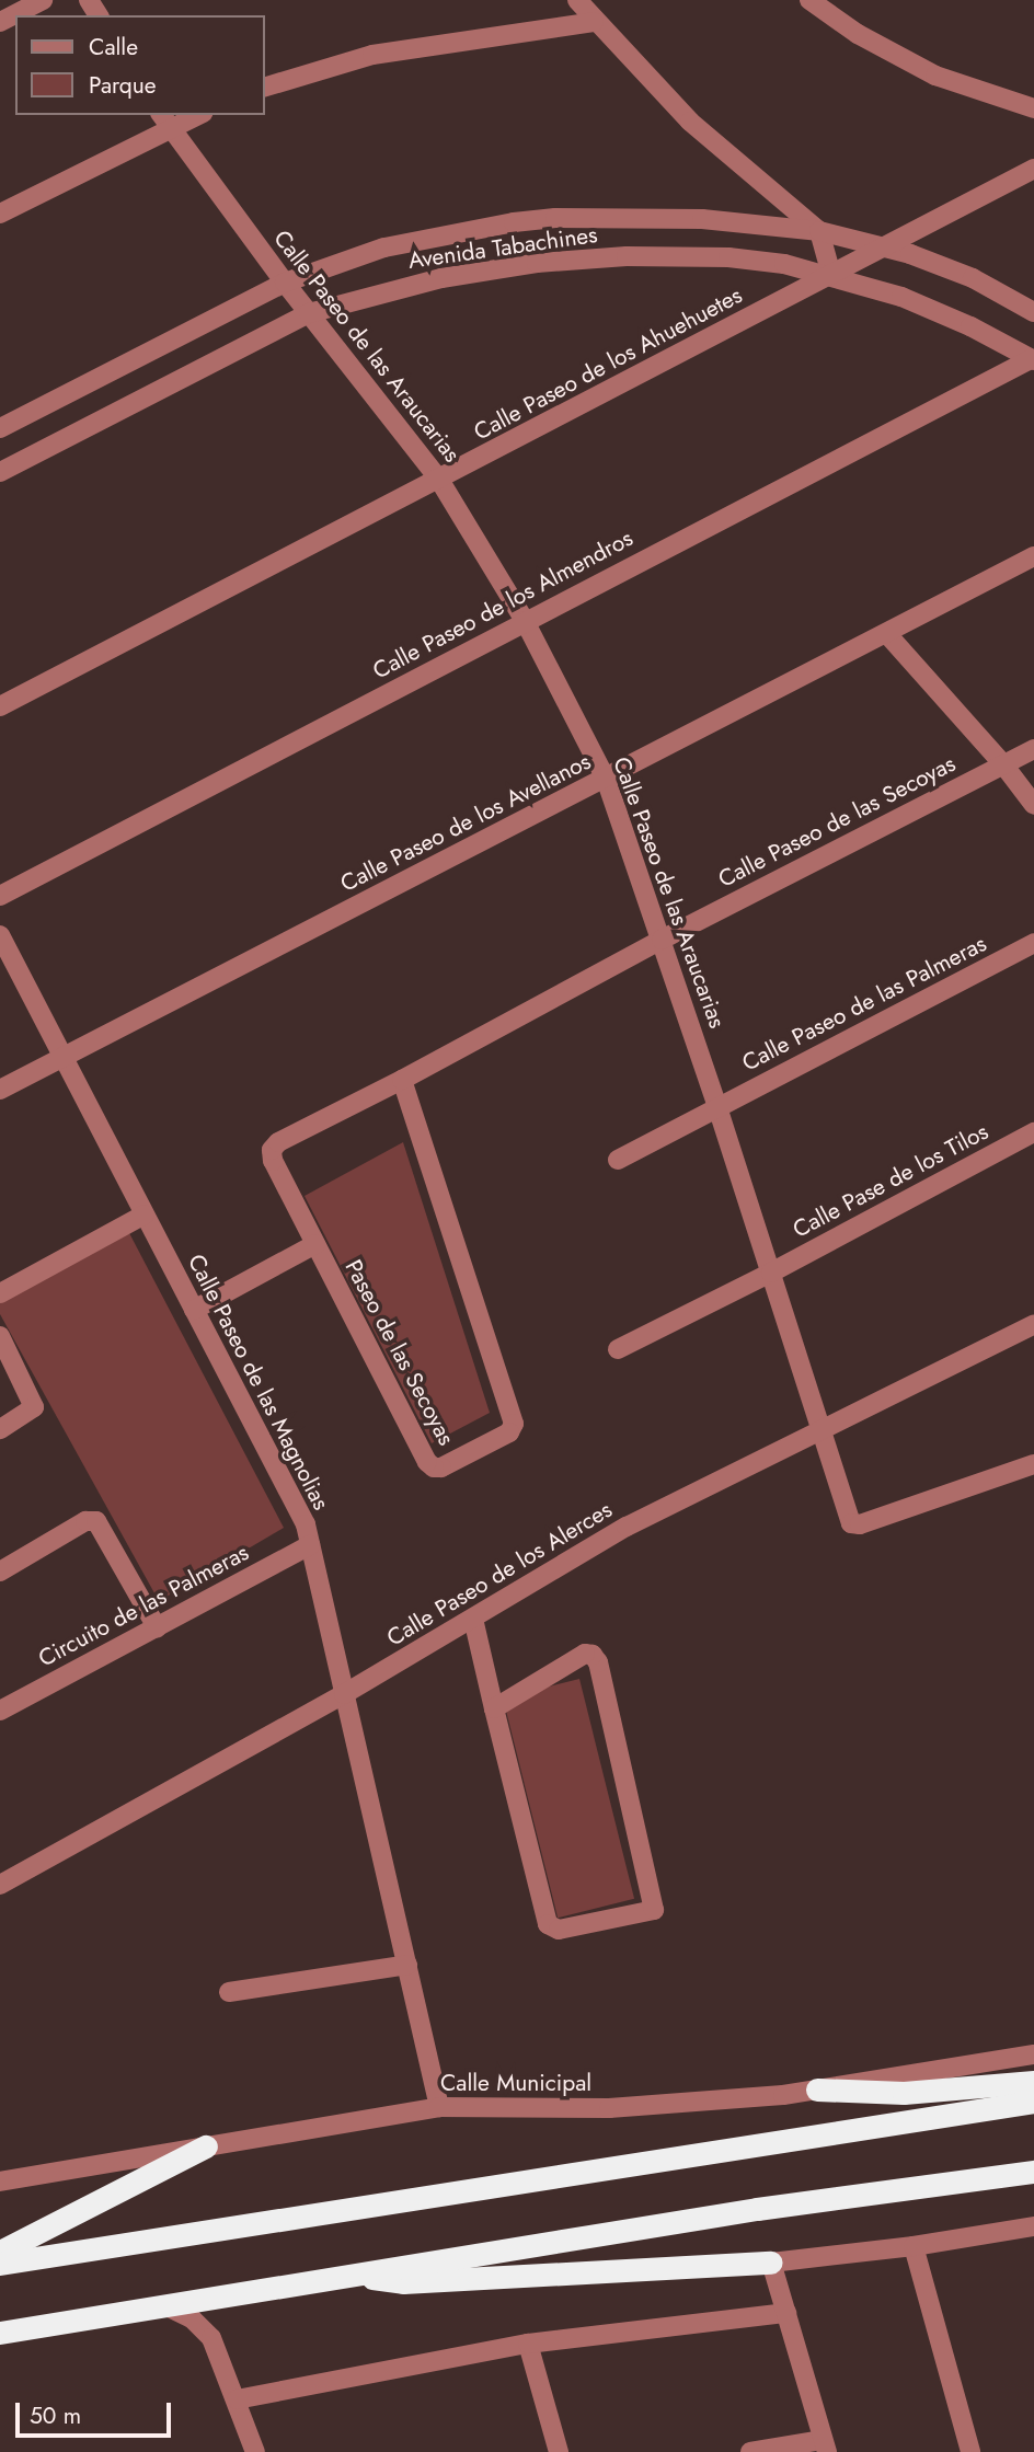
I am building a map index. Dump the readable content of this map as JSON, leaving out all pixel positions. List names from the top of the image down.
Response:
{
  "streets": {
    "street": [
      "Avenida Tabachines",
      "Calle Paseo de las Araucarias",
      "Calle Paseo de los Ahuehuetes",
      "Calle Paseo de los Almendros",
      "Calle Paseo de las Secoyas",
      "Calle Paseo de los Avellanos",
      "Calle Paseo de las Palmeras",
      "Calle Pase de los Tilos",
      "Paseo de las Secoyas",
      "Calle Paseo de las Magnolias",
      "Calle Paseo de los Alerces",
      "Circuito de las Palmeras",
      "Calle Municipal"
    ]
  },
  "crossings": [
    ["Avenida Tabachines", "Calle Paseo de las Araucarias"],
    ["Avenida Tabachines", "Calle Paseo de los Ahuehuetes"],
    ["Avenida Tabachines", "Calle Paseo de los Almendros"],
    ["Calle Paseo de las Araucarias", "Calle Paseo de los Ahuehuetes"],
    ["Calle Paseo de las Araucarias", "Calle Paseo de los Almendros"],
    ["Calle Paseo de las Araucarias", "Calle Paseo de las Secoyas"],
    ["Calle Paseo de las Araucarias", "Calle Paseo de los Avellanos"],
    ["Calle Paseo de las Araucarias", "Calle Paseo de las Palmeras"],
    ["Calle Paseo de las Araucarias", "Calle Pase de los Tilos"],
    ["Calle Paseo de las Araucarias", "Paseo de las Secoyas"],
    ["Calle Paseo de las Araucarias", "Calle Paseo de los Alerces"],
    ["Calle Paseo de las Secoyas", "Paseo de las Secoyas"],
    ["Calle Paseo de los Avellanos", "Calle Paseo de las Magnolias"],
    ["Calle Paseo de las Magnolias", "Calle Paseo de los Alerces"],
    ["Calle Paseo de las Magnolias", "Circuito de las Palmeras"],
    ["Calle Paseo de las Magnolias", "Calle Municipal"]
  ],
  "legend": ["Calle", "Parque"],
  "scale_bar": "50 m"
}
